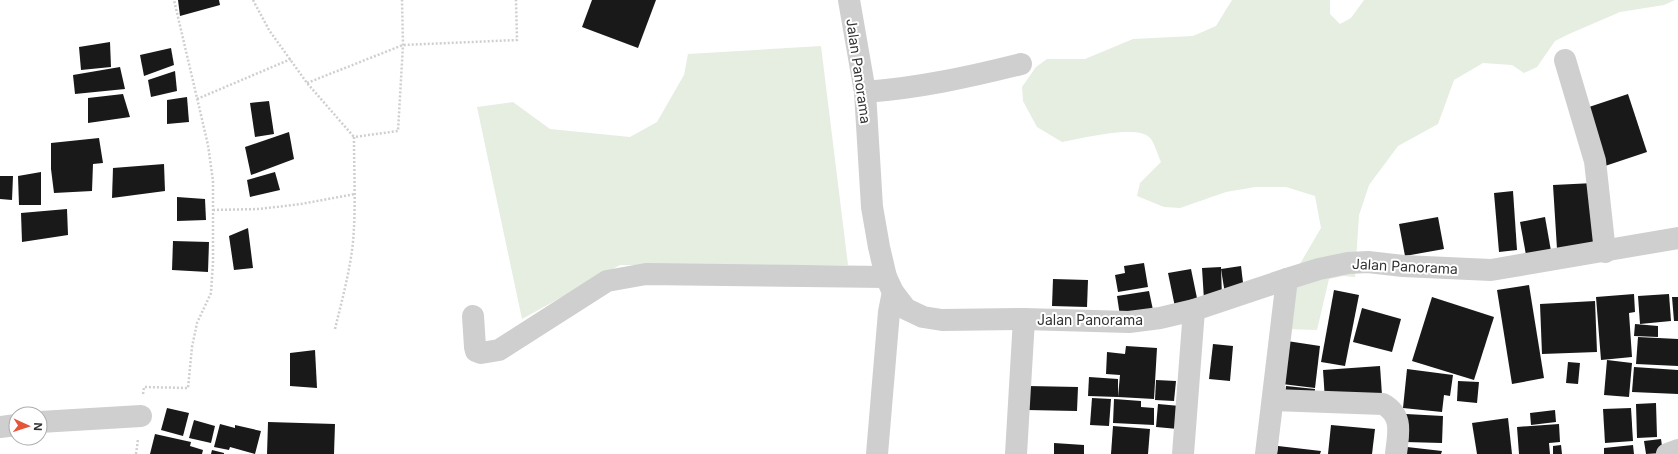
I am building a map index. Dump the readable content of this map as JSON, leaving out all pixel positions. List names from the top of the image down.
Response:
{
  "streets": {
    "street": ["Jalan Panorama"]
  },
  "north": "right"
}
